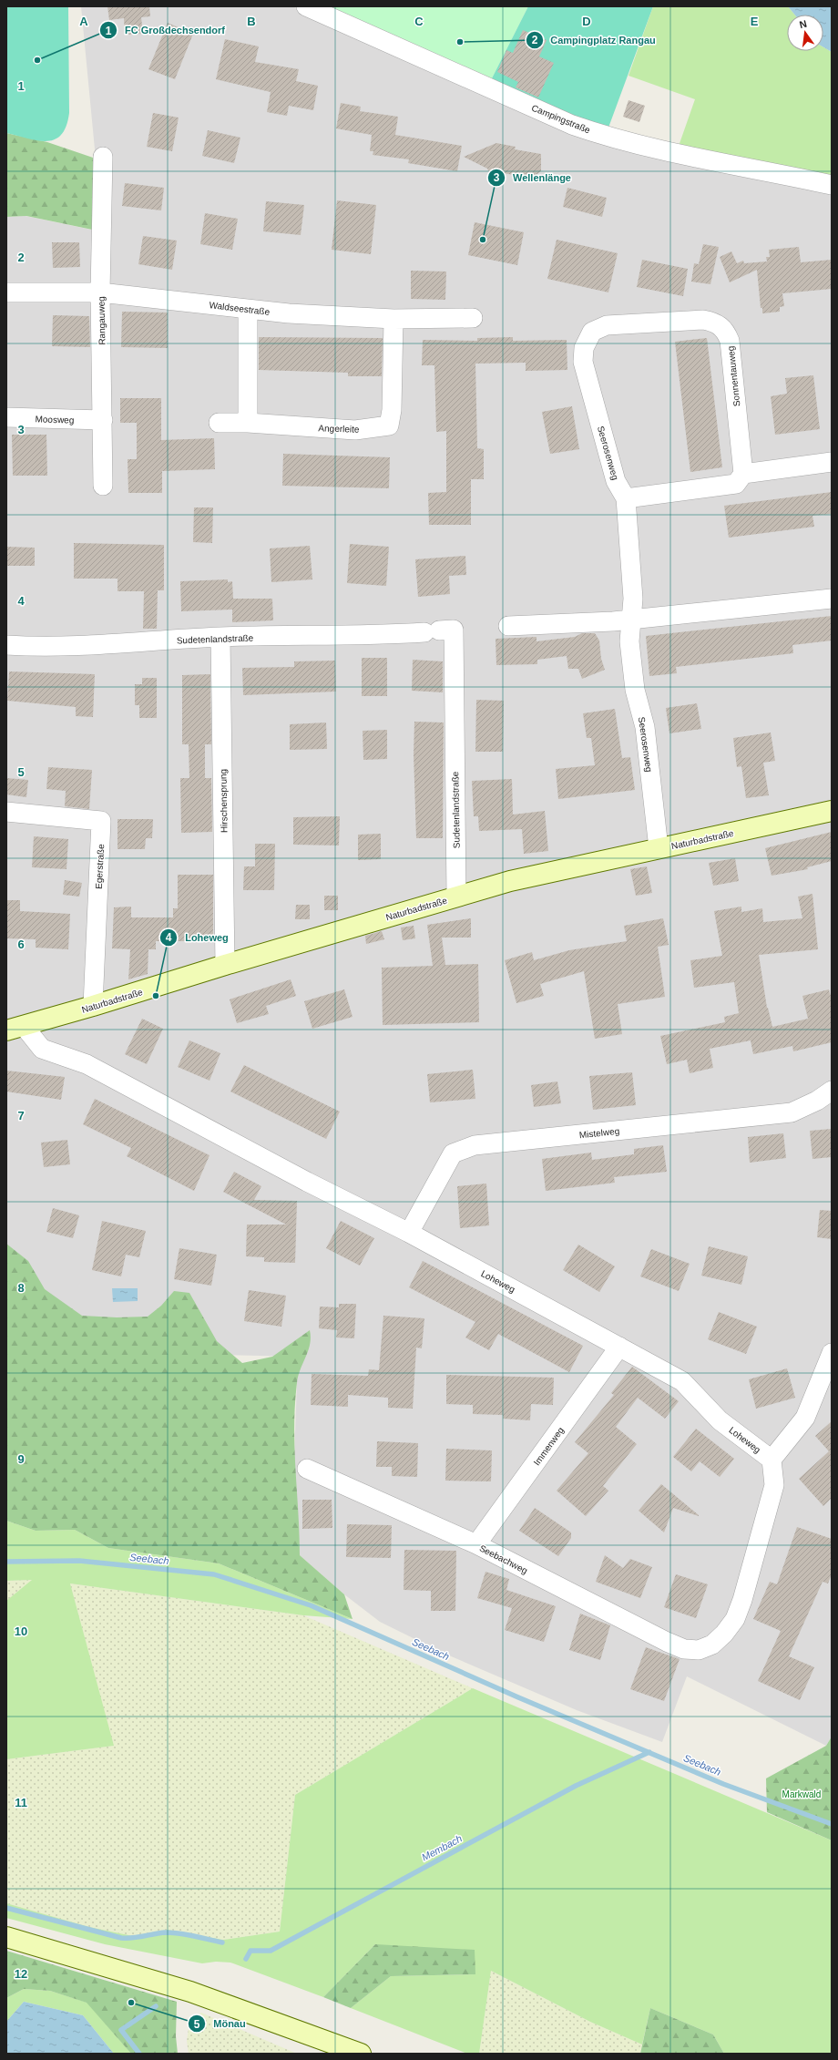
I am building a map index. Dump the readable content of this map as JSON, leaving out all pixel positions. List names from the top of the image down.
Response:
{
  "streets": {
    "street": [
      "Campingstraße",
      "Waldseestraße",
      "Rangauweg",
      "Sonnentauweg",
      "Moosweg",
      "Angerleite",
      "Seerosenweg",
      "Sudetenlandstraße",
      "Hirschensprung",
      "Naturbadstraße",
      "Egerstraße",
      "Mistelweg",
      "Loheweg",
      "Immenweg",
      "Seebachweg"
    ]
  },
  "crossings": [
    ["Waldseestraße", "Rangauweg"],
    ["Waldseestraße", "Angerleite"],
    ["Rangauweg", "Moosweg"],
    ["Sonnentauweg", "Seerosenweg"],
    ["Seerosenweg", "Naturbadstraße"],
    ["Sudetenlandstraße", "Hirschensprung"],
    ["Sudetenlandstraße", "Naturbadstraße"],
    ["Hirschensprung", "Naturbadstraße"],
    ["Naturbadstraße", "Egerstraße"],
    ["Naturbadstraße", "Loheweg"],
    ["Mistelweg", "Loheweg"],
    ["Loheweg", "Immenweg"],
    ["Loheweg", "Seebachweg"],
    ["Immenweg", "Seebachweg"]
  ],
  "water": ["Seebach", "Membach"],
  "parks": ["Markwald"],
  "places": [
    "Campingplatz Rangau",
    "FC Großdechsendorf",
    "Wellenlänge",
    "Loheweg",
    "Mönau"
  ],
  "north": "top",
  "grid": {
    "columns": [
      "A",
      "B",
      "C",
      "D",
      "E"
    ],
    "rows": [
      "1",
      "2",
      "3",
      "4",
      "5",
      "6",
      "7",
      "8",
      "9",
      "10",
      "11",
      "12"
    ]
  }
}
